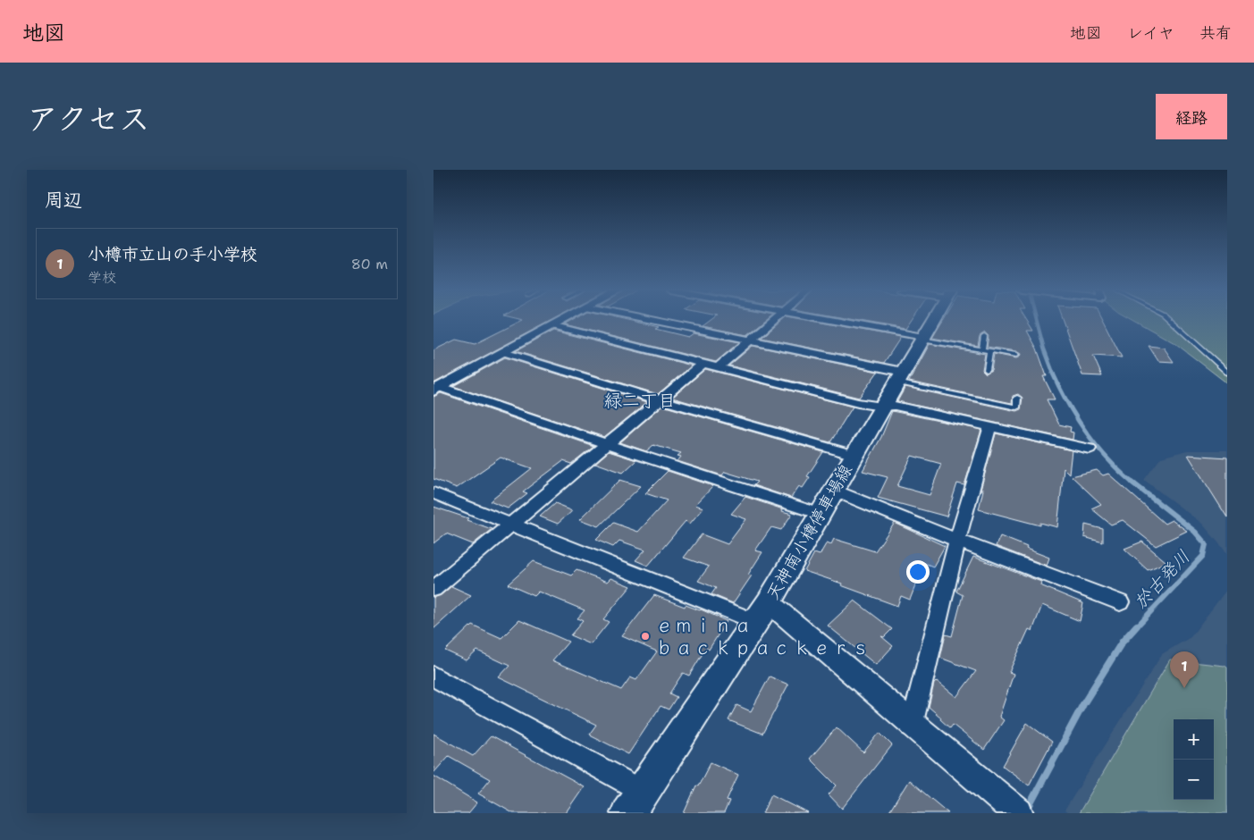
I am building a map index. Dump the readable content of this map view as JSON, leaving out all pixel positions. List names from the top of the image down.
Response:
{
  "streets": {
    "main road": ["天神南小樽停車場線"]
  },
  "districts": ["緑二丁目"],
  "water": ["於古発川"],
  "places": ["ｅｍｉｎａ ｂａｃｋｐａｃｋｅｒｓ"],
  "page": {
    "header": "地図",
    "nav": ["地図", "レイヤ", "共有"],
    "title": "アクセス",
    "buttons": "経路",
    "heading": "周辺",
    "list": [
      {
        "mark": "1",
        "name": "小樽市立山の手小学校",
        "note": "学校",
        "value": "80 m"
      }
    ],
    "pins": "1",
    "map_buttons": ["+", "−"]
  }
}
